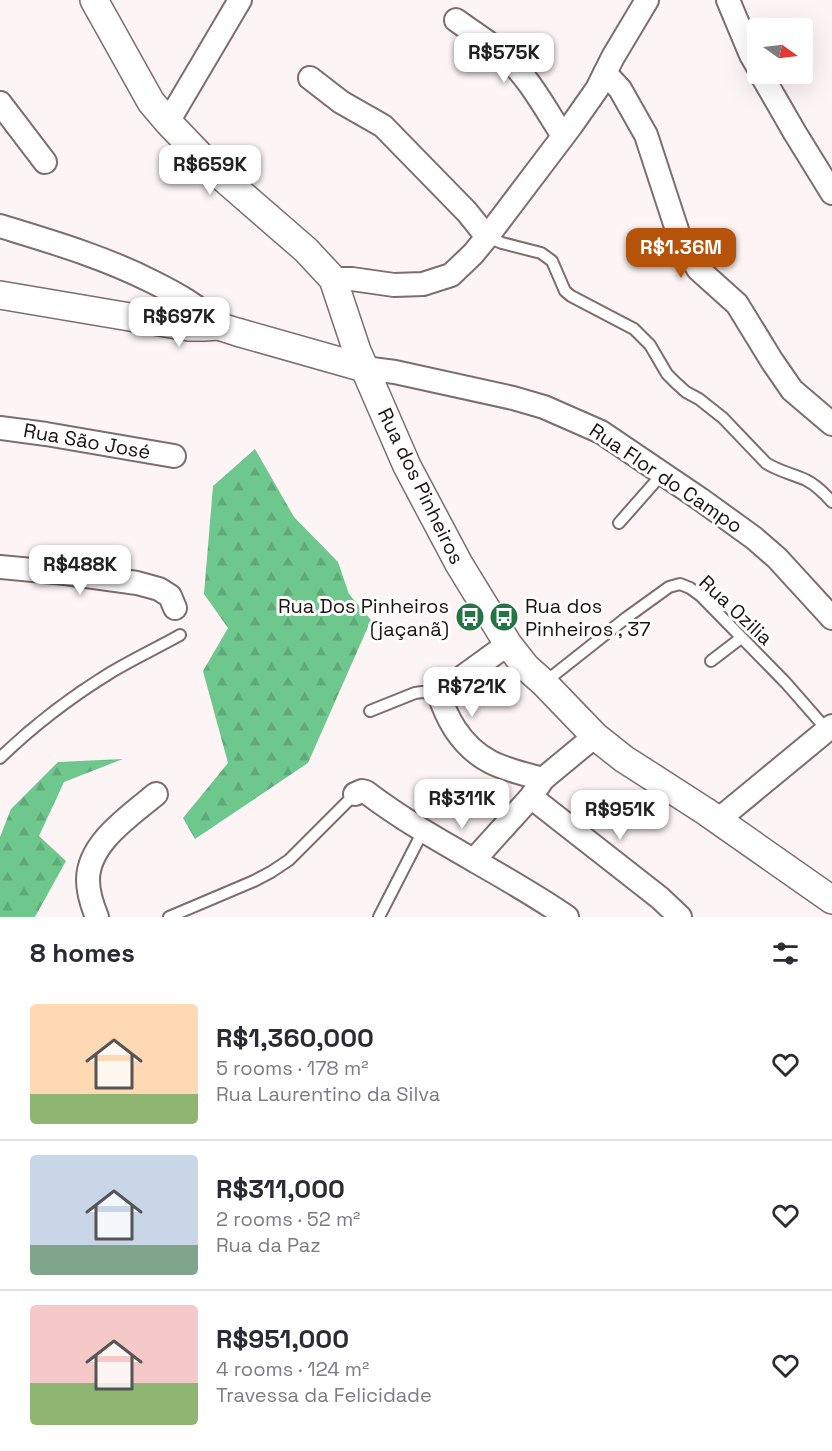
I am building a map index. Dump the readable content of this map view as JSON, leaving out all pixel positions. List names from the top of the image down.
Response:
{
  "streets": {
    "street": ["Rua São José", "Rua Flor do Campo", "Rua dos Pinheiros"],
    "lane": ["Rua Ozilia"]
  },
  "crossings": [
    ["Rua Flor do Campo", "Rua dos Pinheiros"],
    ["Rua dos Pinheiros", "Rua Ozilia"]
  ],
  "places": {
    "bus stop": ["Rua Dos Pinheiros (jaçanã)", "Rua dos Pinheiros , 37"]
  },
  "north": "right",
  "page": {
    "price": [
      "R$575K",
      "R$659K",
      "R$1.36M",
      "R$697K",
      "R$488K",
      "R$721K",
      "R$311K",
      "R$951K"
    ],
    "heading": "8 homes",
    "list": [
      {
        "name": "R$1,360,000",
        "note": "5 rooms · 178 m² · Rua Laurentino da Silva"
      },
      {
        "name": "R$311,000",
        "note": "2 rooms · 52 m² · Rua da Paz"
      },
      {
        "name": "R$951,000",
        "note": "4 rooms · 124 m² · Travessa da Felicidade"
      }
    ]
  }
}
